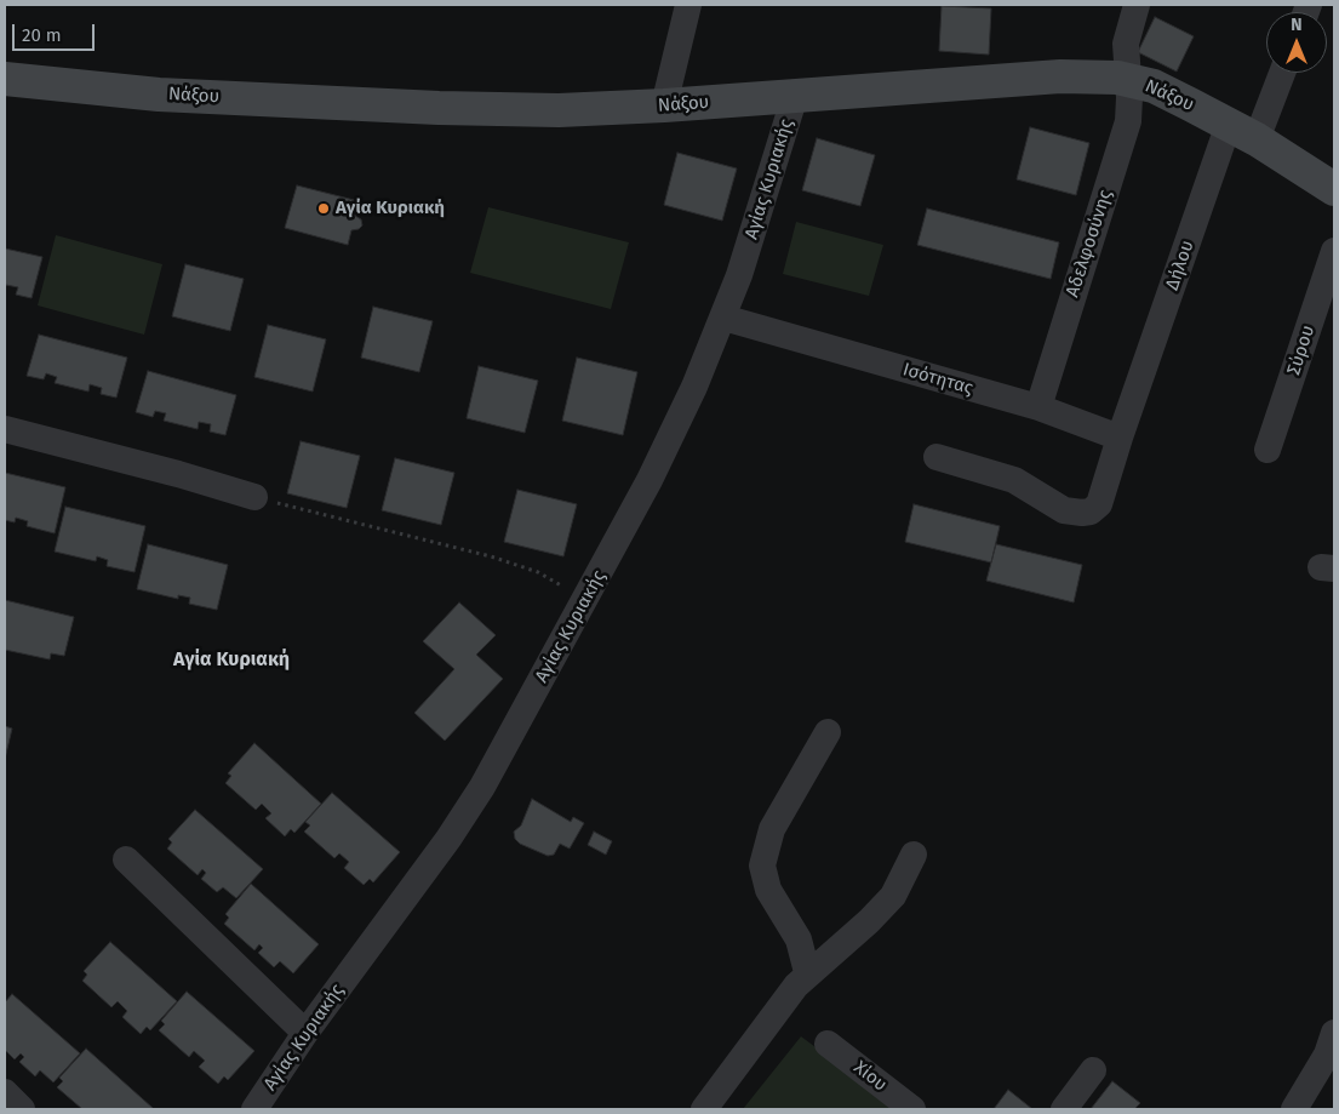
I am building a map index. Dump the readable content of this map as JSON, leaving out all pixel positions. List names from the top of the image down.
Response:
{
  "streets": {
    "street": [
      "Νάξου",
      "Αγίας Κυριακής",
      "Αδελφοσύνης",
      "Δήλου",
      "Σύρου",
      "Ισότητας",
      "Χίου"
    ]
  },
  "crossings": [
    ["Νάξου", "Αγίας Κυριακής"],
    ["Νάξου", "Αδελφοσύνης"],
    ["Νάξου", "Δήλου"],
    ["Αγίας Κυριακής", "Ισότητας"],
    ["Αδελφοσύνης", "Ισότητας"],
    ["Δήλου", "Ισότητας"]
  ],
  "districts": ["Αγία Κυριακή"],
  "places": ["Αγία Κυριακή"],
  "scale_bar": "20 m",
  "north": "top"
}
